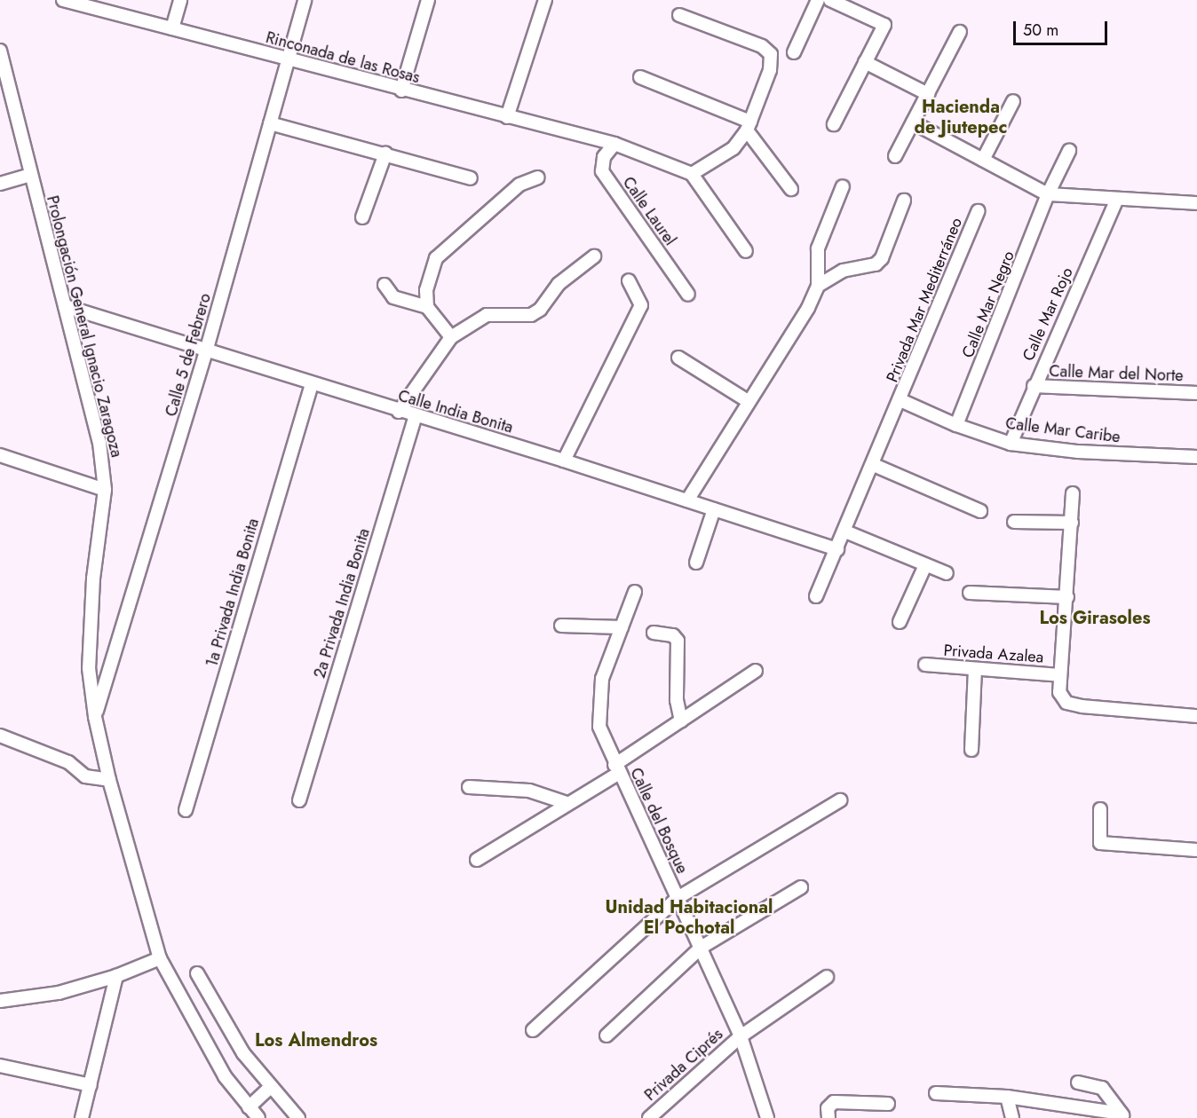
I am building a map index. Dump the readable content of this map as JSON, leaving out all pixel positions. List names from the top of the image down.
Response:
{
  "streets": {
    "street": [
      "Rinconada de las Rosas",
      "Calle Laurel",
      "Privada Mar Mediterráneo",
      "Calle Mar Negro",
      "Calle Mar Rojo",
      "Prolongación General Ignacio Zaragoza",
      "Calle 5 de Febrero",
      "Calle Mar del Norte",
      "Calle India Bonita",
      "Calle Mar Caribe",
      "1a Privada India Bonita",
      "2a Privada India Bonita",
      "Privada Azalea",
      "Calle del Bosque",
      "Privada Ciprés"
    ]
  },
  "crossings": [
    ["Rinconada de las Rosas", "Calle Laurel"],
    ["Rinconada de las Rosas", "Calle 5 de Febrero"],
    ["Privada Mar Mediterráneo", "Calle India Bonita"],
    ["Privada Mar Mediterráneo", "Calle Mar Caribe"],
    ["Calle Mar Negro", "Calle Mar Caribe"],
    ["Calle Mar Rojo", "Calle Mar del Norte"],
    ["Calle Mar Rojo", "Calle Mar Caribe"],
    ["Prolongación General Ignacio Zaragoza", "Calle 5 de Febrero"],
    ["Prolongación General Ignacio Zaragoza", "Calle India Bonita"],
    ["Calle 5 de Febrero", "Calle India Bonita"],
    ["Calle India Bonita", "1a Privada India Bonita"],
    ["Calle India Bonita", "2a Privada India Bonita"],
    ["Calle del Bosque", "Privada Ciprés"]
  ],
  "districts": [
    "Hacienda de Jiutepec",
    "Los Girasoles",
    "Unidad Habitacional El Pochotal",
    "Los Almendros"
  ],
  "scale_bar": "50 m"
}
